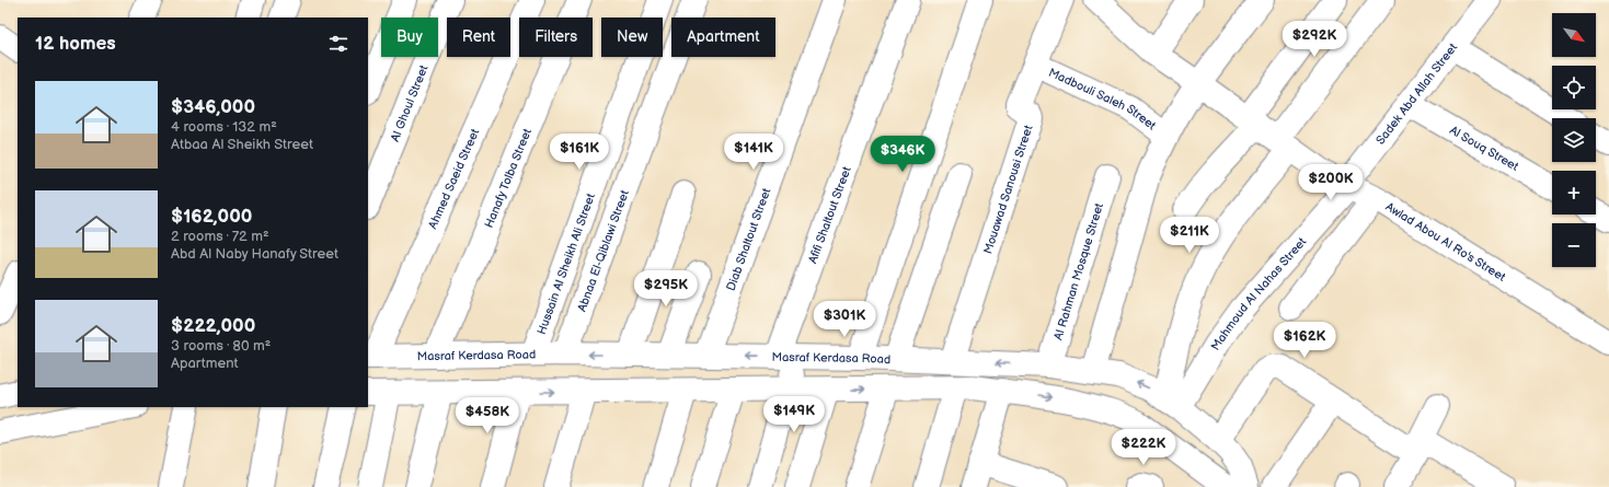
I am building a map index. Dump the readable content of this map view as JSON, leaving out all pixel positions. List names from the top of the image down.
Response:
{
  "streets": {
    "street": [
      "Sadek Abd Allah Street",
      "Madbouli Saleh Street",
      "Al Ghoul Street",
      "Al Souq Street",
      "Ahmed Saeid Street",
      "Hanafy Tolba Street",
      "Mouawad Sanousi Street",
      "Afifi Shaltout Street",
      "Diab Shaltout Street",
      "Awlad Abou Al Ro's Street",
      "Abnaa El-Qiblawi Street",
      "Hussain Al Sheikh Ali Street",
      "Al Rahman Mosque Street",
      "Mahmoud Al Nahas Street",
      "Masraf Kerdasa Road"
    ]
  },
  "crossings": [
    ["Sadek Abd Allah Street", "Al Souq Street"],
    ["Sadek Abd Allah Street", "Awlad Abou Al Ro's Street"],
    ["Sadek Abd Allah Street", "Mahmoud Al Nahas Street"],
    ["Madbouli Saleh Street", "Mouawad Sanousi Street"],
    ["Ahmed Saeid Street", "Masraf Kerdasa Road"],
    ["Hanafy Tolba Street", "Masraf Kerdasa Road"],
    ["Mouawad Sanousi Street", "Masraf Kerdasa Road"],
    ["Afifi Shaltout Street", "Masraf Kerdasa Road"],
    ["Diab Shaltout Street", "Masraf Kerdasa Road"],
    ["Awlad Abou Al Ro's Street", "Mahmoud Al Nahas Street"],
    ["Abnaa El-Qiblawi Street", "Masraf Kerdasa Road"],
    ["Hussain Al Sheikh Ali Street", "Masraf Kerdasa Road"],
    ["Al Rahman Mosque Street", "Masraf Kerdasa Road"],
    ["Mahmoud Al Nahas Street", "Masraf Kerdasa Road"]
  ],
  "north": "bottom right",
  "page": {
    "map_buttons": ["+", "−"],
    "chip": [
      "Buy",
      "Rent",
      "Filters",
      "New",
      "Apartment"
    ],
    "heading": "12 homes",
    "price": [
      "$292K",
      "$161K",
      "$141K",
      "$346K",
      "$200K",
      "$211K",
      "$295K",
      "$301K",
      "$162K",
      "$149K",
      "$458K",
      "$222K"
    ],
    "list": [
      {
        "name": "$346,000",
        "note": "4 rooms · 132 m² · Atbaa Al Sheikh Street"
      },
      {
        "name": "$162,000",
        "note": "2 rooms · 72 m² · Abd Al Naby Hanafy Street"
      },
      {
        "name": "$222,000",
        "note": "3 rooms · 80 m² · Apartment"
      }
    ]
  }
}
